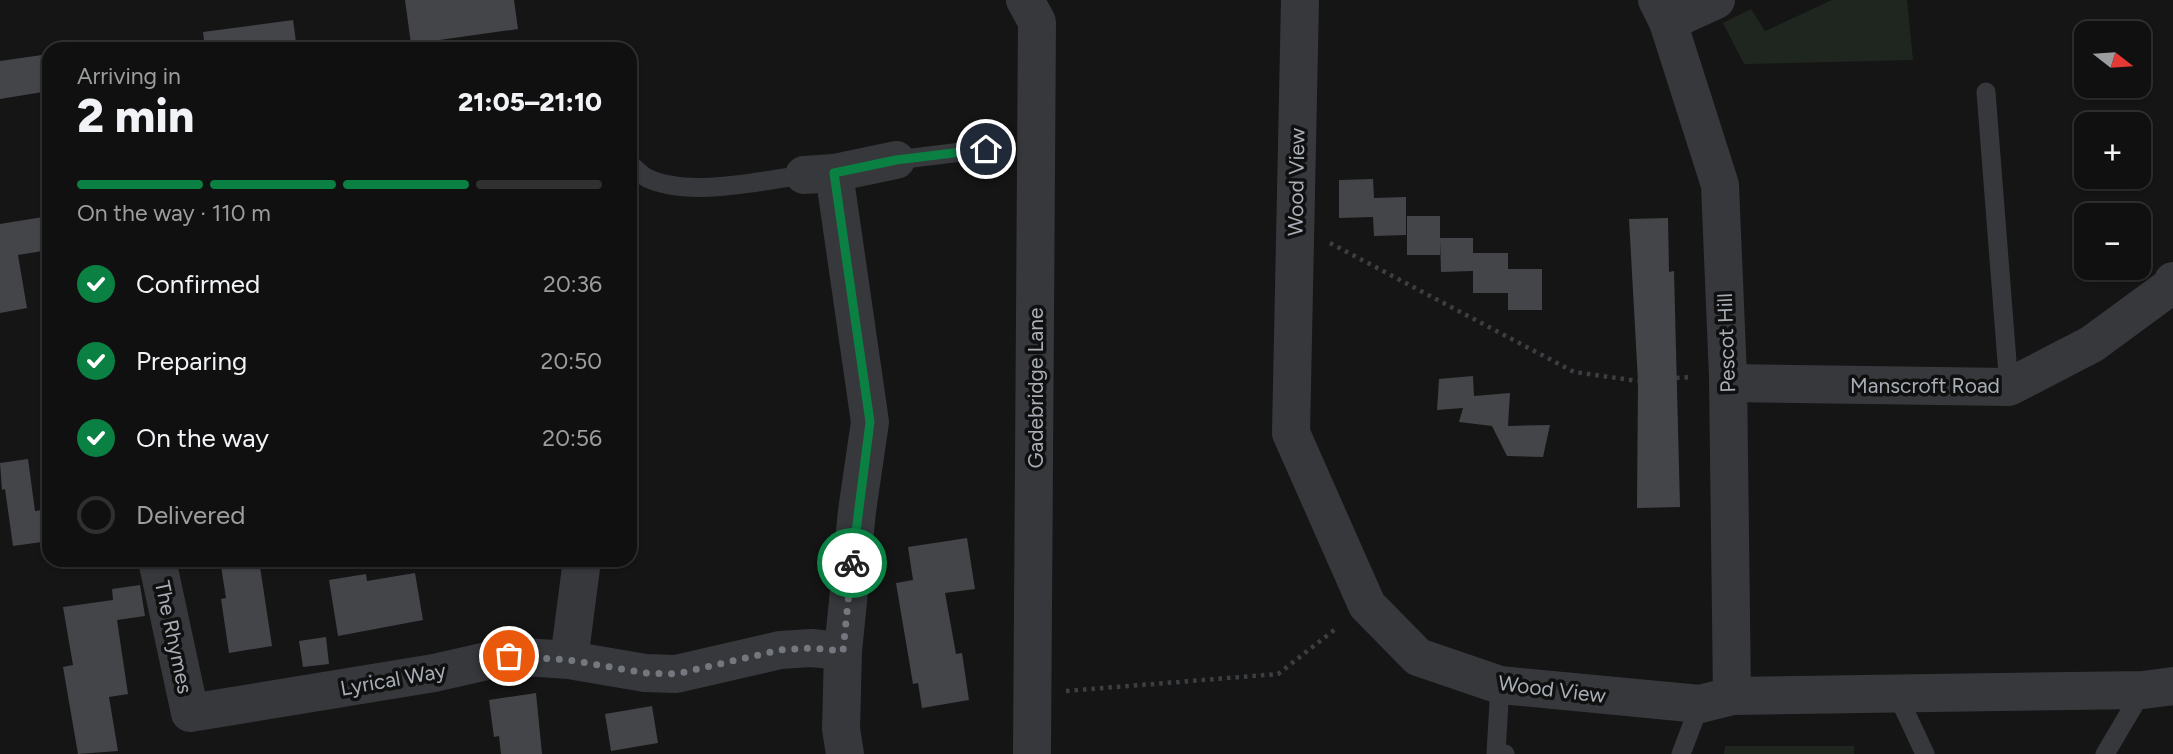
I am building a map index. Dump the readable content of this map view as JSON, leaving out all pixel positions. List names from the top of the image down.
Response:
{
  "streets": {
    "street": [
      "Wood View",
      "Pescot Hill",
      "Manscroft Road",
      "Gadebridge Lane",
      "The Rhymes",
      "Lyrical Way"
    ]
  },
  "crossings": [
    ["Wood View", "Pescot Hill"],
    ["Pescot Hill", "Manscroft Road"],
    ["The Rhymes", "Lyrical Way"]
  ],
  "north": "right",
  "page": {
    "map_buttons": ["+", "−"],
    "heading": ["2 min", "Arriving in", "21:05–21:10"],
    "bar": "On the way · 110 m",
    "list": [
      ["Confirmed", "20:36"],
      ["Preparing", "20:50"],
      ["On the way", "20:56"],
      "Delivered"
    ]
  }
}
